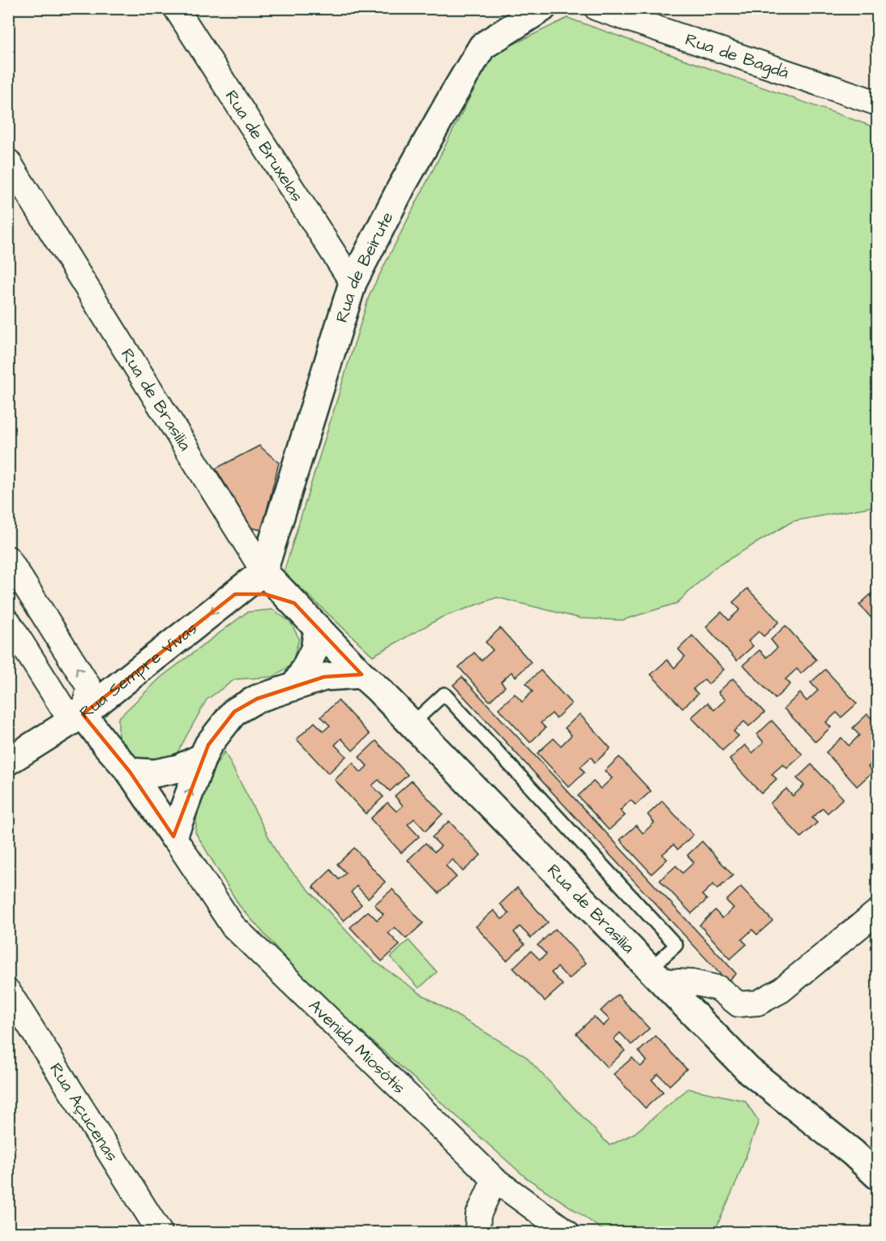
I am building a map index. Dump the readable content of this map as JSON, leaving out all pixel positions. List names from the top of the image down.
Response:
{
  "streets": {
    "street": [
      "Rua de Bagdá",
      "Rua de Bruxelas",
      "Rua de Beirute",
      "Rua de Brasilia",
      "Rua Sempre Vivas",
      "Avenida Miosótis",
      "Rua Açucenas"
    ]
  },
  "crossings": [
    ["Rua de Bruxelas", "Rua de Beirute"],
    ["Rua de Beirute", "Rua de Brasilia"],
    ["Rua de Beirute", "Rua Sempre Vivas"],
    ["Rua de Brasilia", "Rua Sempre Vivas"],
    ["Rua Sempre Vivas", "Avenida Miosótis"]
  ]
}
